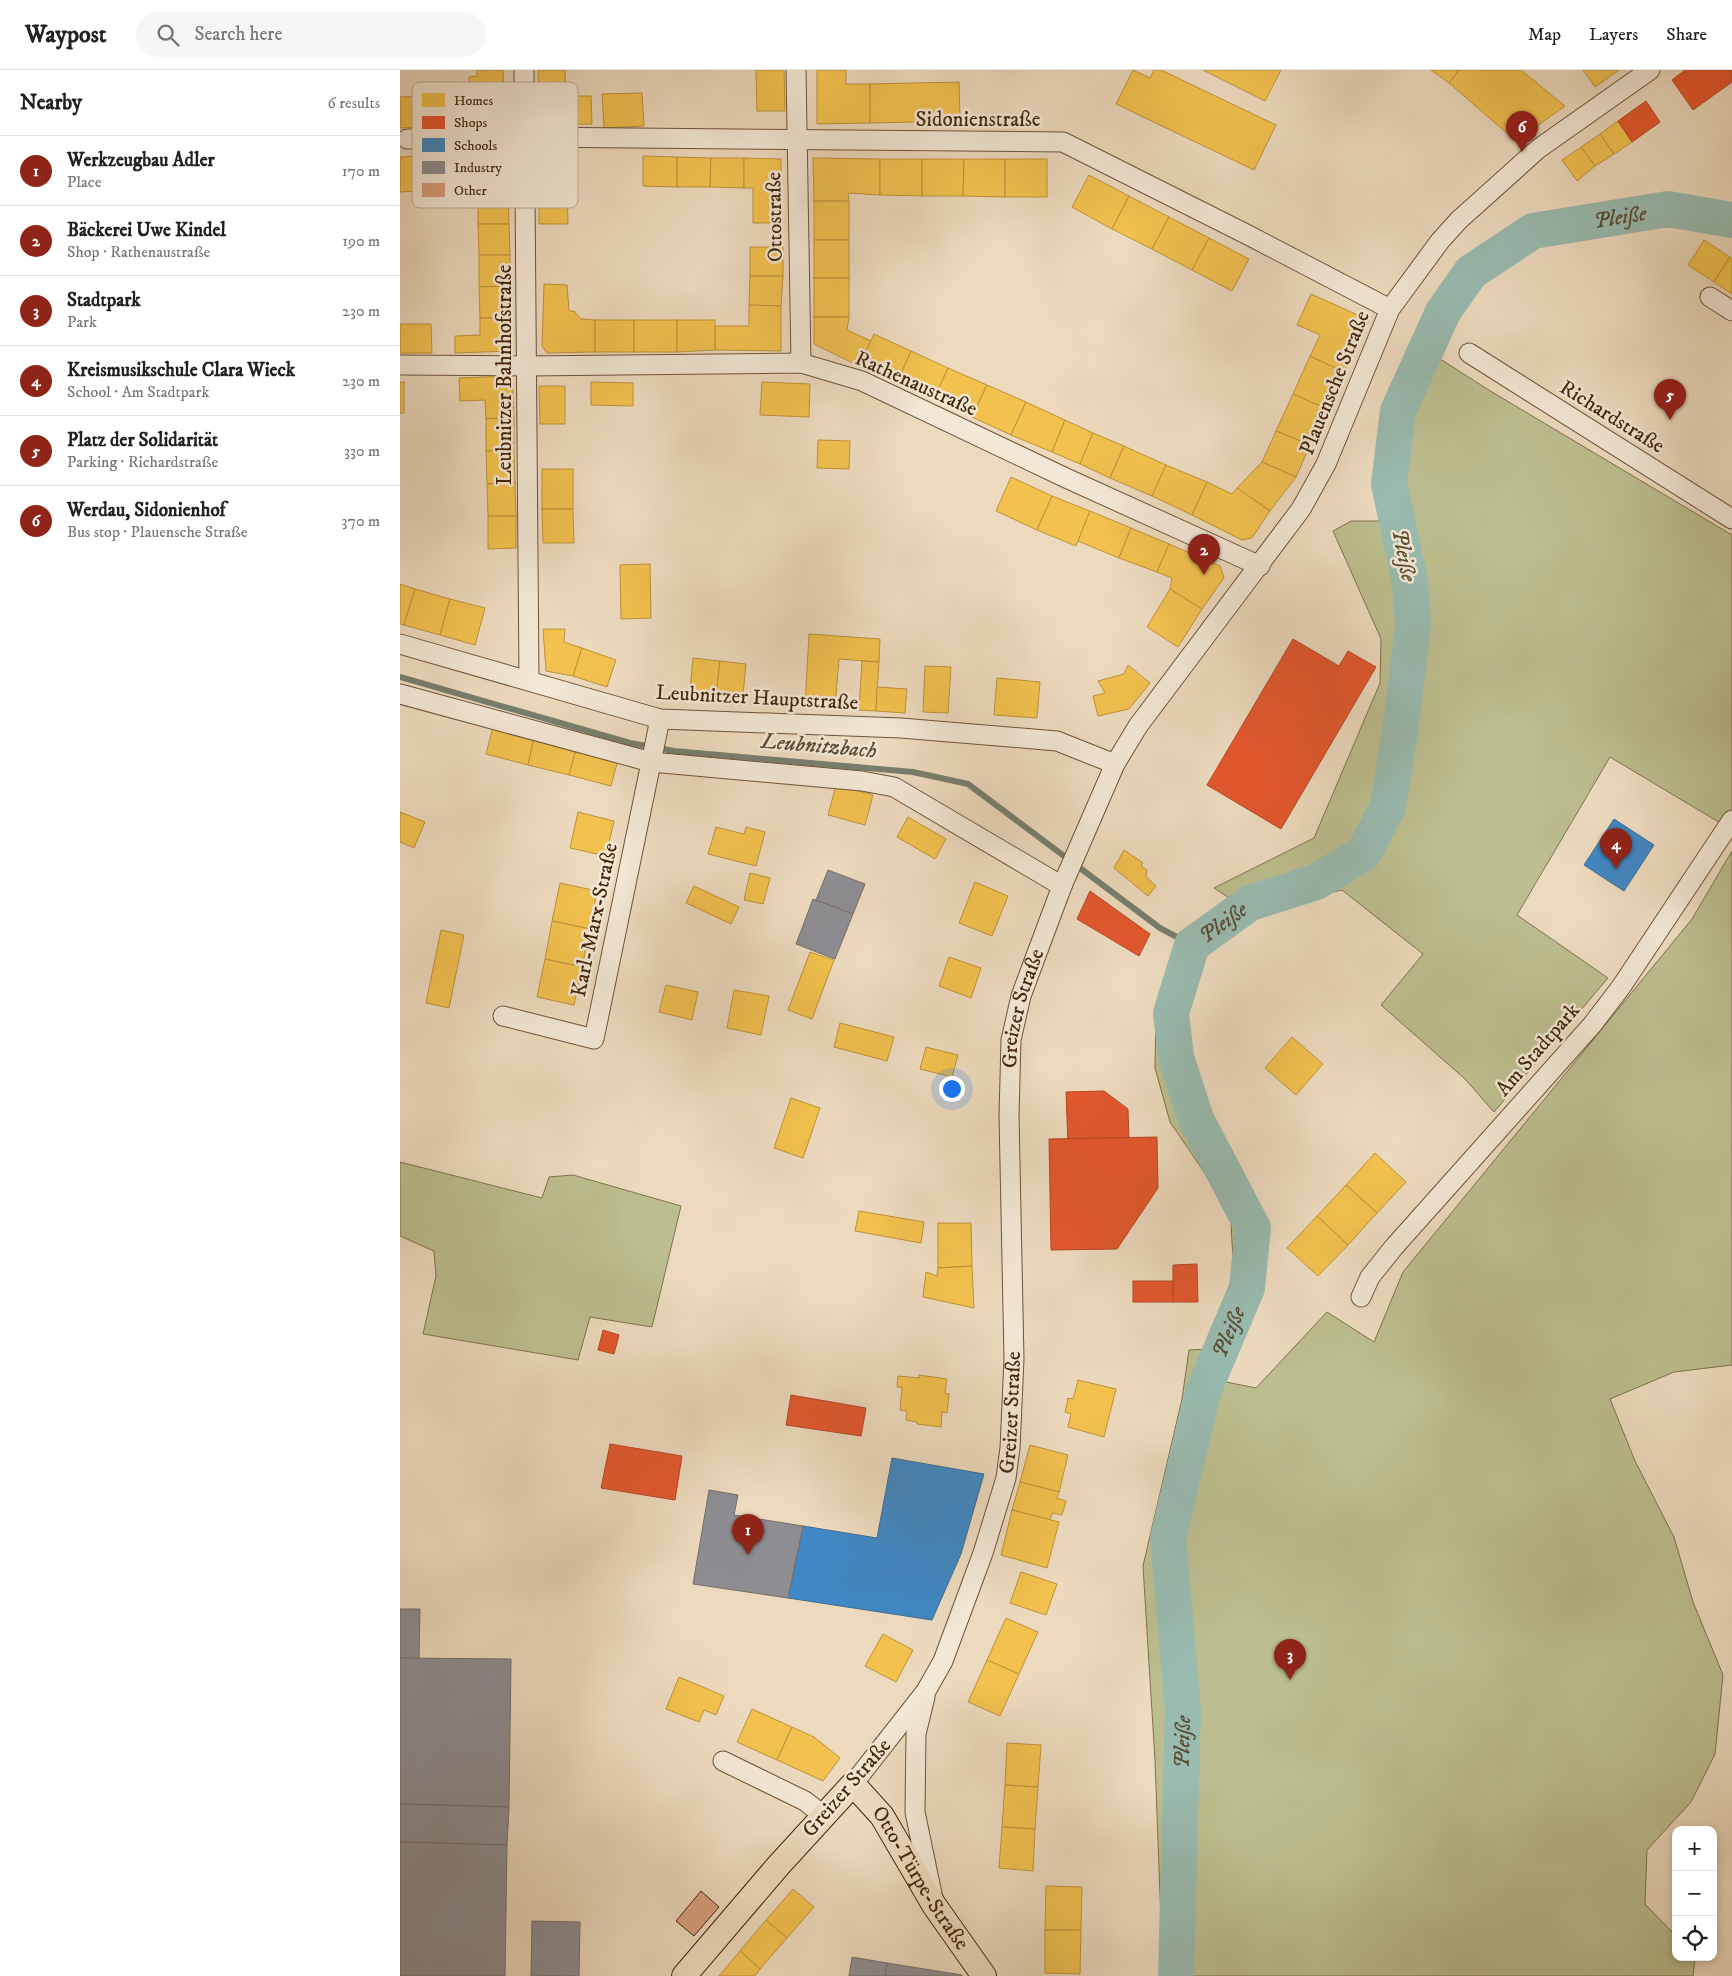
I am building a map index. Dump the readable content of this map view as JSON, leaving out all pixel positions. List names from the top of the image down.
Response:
{
  "streets": {
    "main road": ["Greizer Straße", "Otto-Türpe-Straße"],
    "street": [
      "Sidonienstraße",
      "Ottostraße",
      "Leubnitzer Bahnhofstraße",
      "Plauensche Straße",
      "Rathenaustraße",
      "Richardstraße",
      "Leubnitzer Hauptstraße",
      "Karl-Marx-Straße",
      "Am Stadtpark"
    ]
  },
  "crossings": [
    ["Sidonienstraße", "Ottostraße"],
    ["Sidonienstraße", "Plauensche Straße"],
    ["Ottostraße", "Rathenaustraße"],
    ["Leubnitzer Bahnhofstraße", "Rathenaustraße"],
    ["Leubnitzer Bahnhofstraße", "Leubnitzer Hauptstraße"],
    ["Plauensche Straße", "Rathenaustraße"],
    ["Plauensche Straße", "Leubnitzer Hauptstraße"],
    ["Plauensche Straße", "Greizer Straße"],
    ["Leubnitzer Hauptstraße", "Karl-Marx-Straße"],
    ["Leubnitzer Hauptstraße", "Greizer Straße"],
    ["Greizer Straße", "Otto-Türpe-Straße"]
  ],
  "water": ["Pleiße", "Leubnitzbach"],
  "legend": [
    "Homes",
    "Shops",
    "Schools",
    "Industry",
    "Other"
  ],
  "page": {
    "header": "Waypost",
    "search": "Search here",
    "nav": ["Map", "Layers", "Share"],
    "heading": ["Nearby", "6 results"],
    "pins": [
      "6",
      "5",
      "2",
      "4",
      "1",
      "3"
    ],
    "list": [
      {
        "mark": "1",
        "name": "Werkzeugbau Adler",
        "note": "Place",
        "value": "170 m"
      },
      {
        "mark": "2",
        "name": "Bäckerei Uwe Kindel",
        "note": "Shop · Rathenaustraße",
        "value": "190 m"
      },
      {
        "mark": "3",
        "name": "Stadtpark",
        "note": "Park",
        "value": "230 m"
      },
      {
        "mark": "4",
        "name": "Kreismusikschule Clara Wieck",
        "note": "School · Am Stadtpark",
        "value": "230 m"
      },
      {
        "mark": "5",
        "name": "Platz der Solidarität",
        "note": "Parking · Richardstraße",
        "value": "330 m"
      },
      {
        "mark": "6",
        "name": "Werdau, Sidonienhof",
        "note": "Bus stop · Plauensche Straße",
        "value": "370 m"
      }
    ],
    "map_buttons": ["+", "−"]
  }
}
